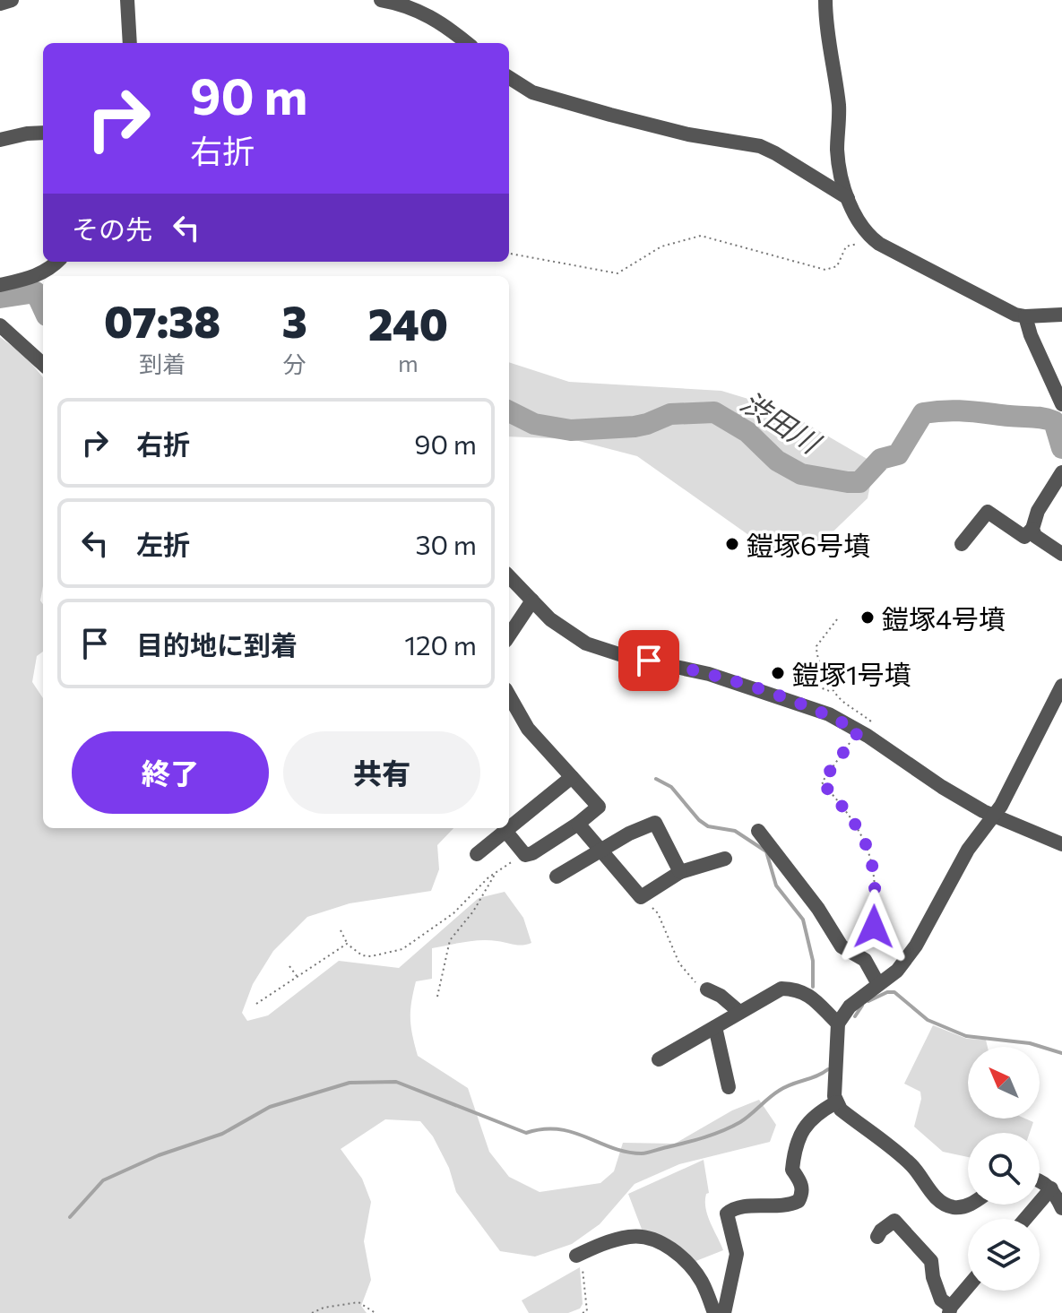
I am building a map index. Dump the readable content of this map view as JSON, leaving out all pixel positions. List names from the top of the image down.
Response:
{
  "water": ["渋田川"],
  "places": ["鎧塚6号墳", "鎧塚4号墳", "鎧塚1号墳"],
  "north": "top left",
  "page": {
    "turn": ["90 m", "右折"],
    "then": "その先",
    "eta": [
      "07:38",
      "到着",
      "3",
      "分",
      "240",
      "m"
    ],
    "list": [
      {
        "name": "右折",
        "value": "90 m"
      },
      {
        "name": "左折",
        "value": "30 m"
      },
      {
        "name": "目的地に到着",
        "value": "120 m"
      }
    ],
    "buttons": ["終了", "共有"]
  }
}
